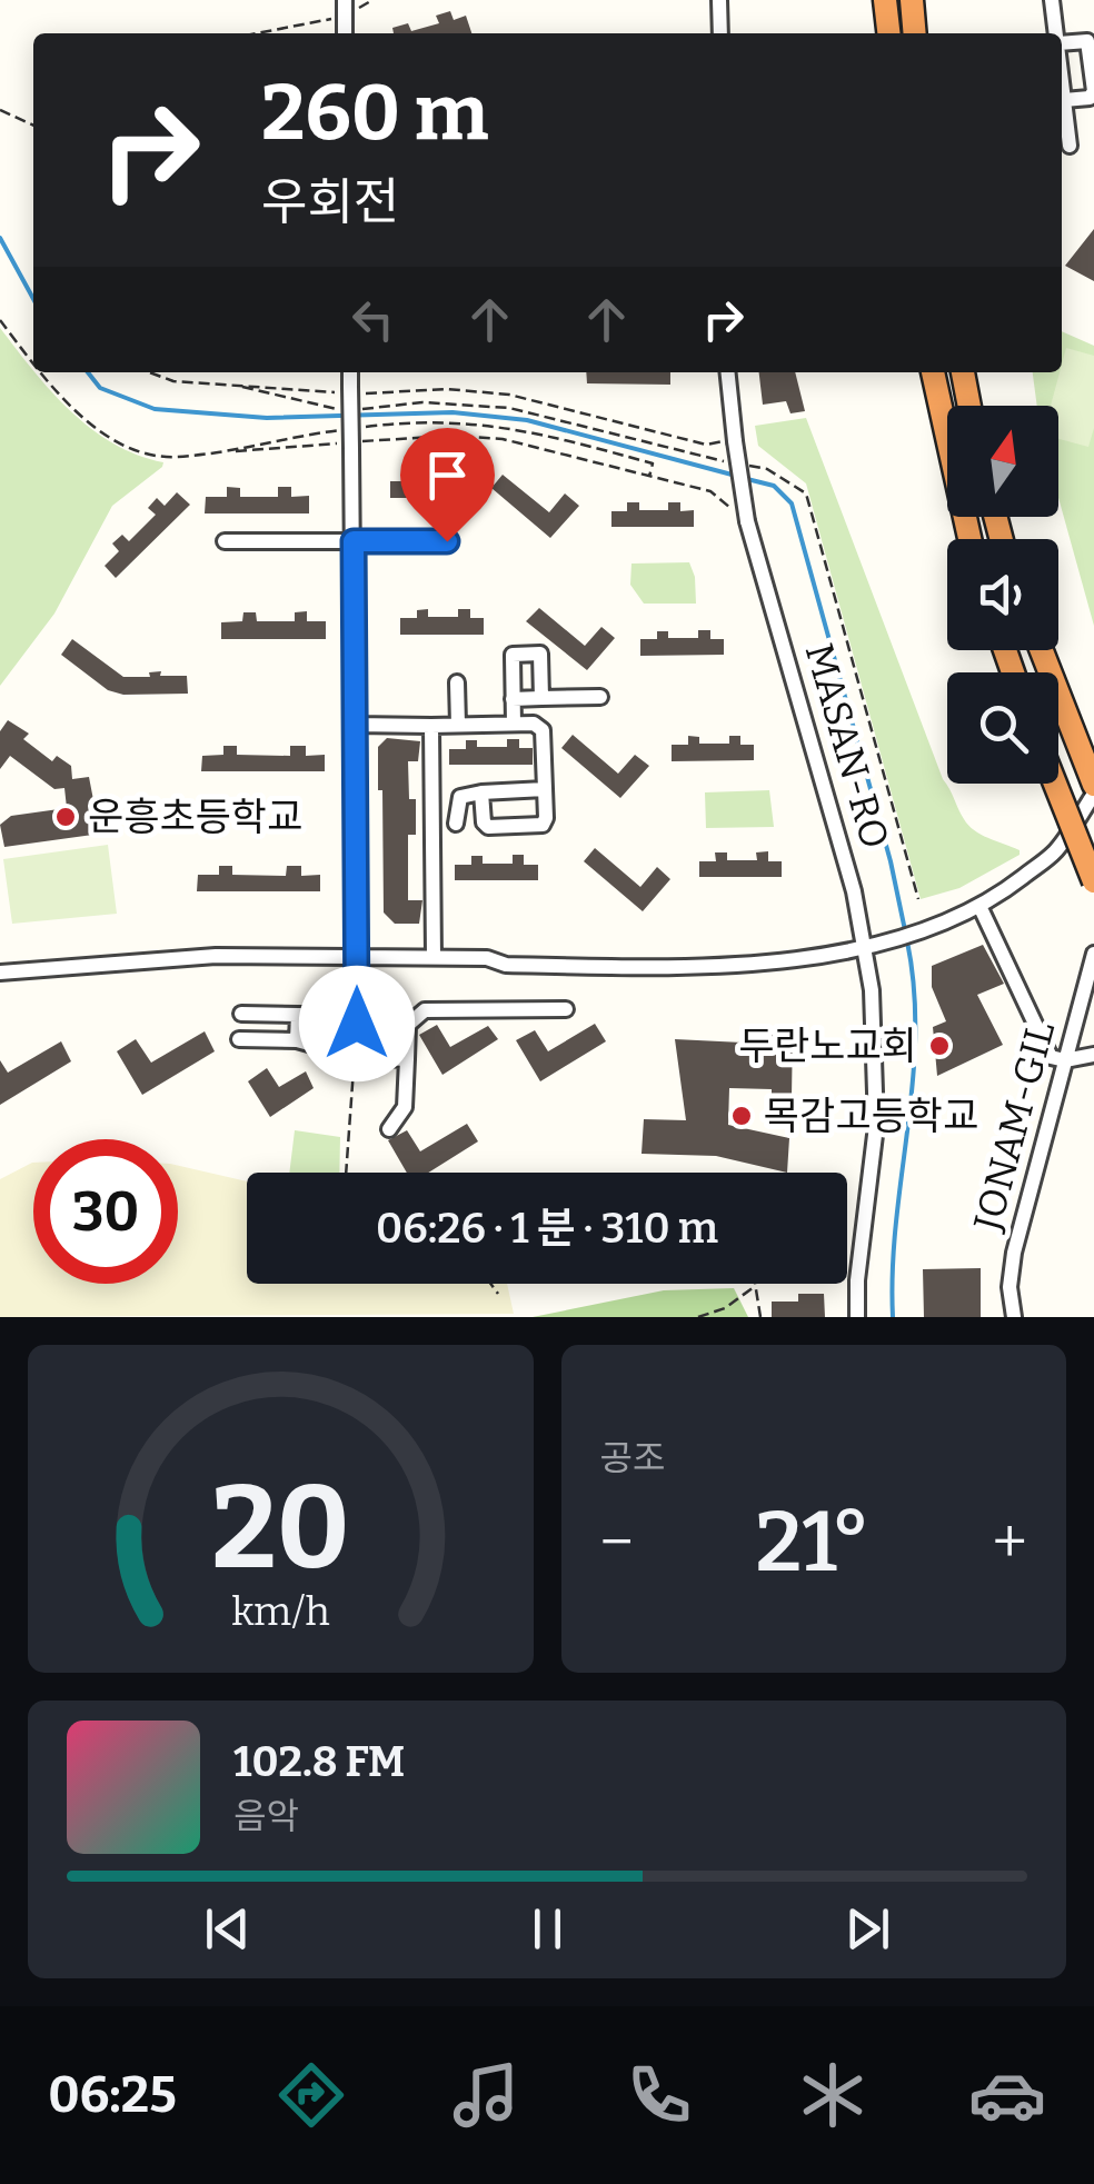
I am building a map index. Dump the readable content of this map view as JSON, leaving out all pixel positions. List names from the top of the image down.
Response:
{
  "streets": {
    "street": ["MASAN-RO", "JONAM-GIL"]
  },
  "places": ["운흥초등학교", "두란노교회", "목감고등학교"],
  "north": "top",
  "page": {
    "turn": ["260 m", "우회전"],
    "limit": "30",
    "trip": "06:26 · 1 분 · 310 m",
    "tile": "공조",
    "heat": ["−", "21°", "+"],
    "song": ["102.8 FM", "음악"],
    "tabs": "06:25",
    "gauge": ["20", "km/h"]
  }
}
